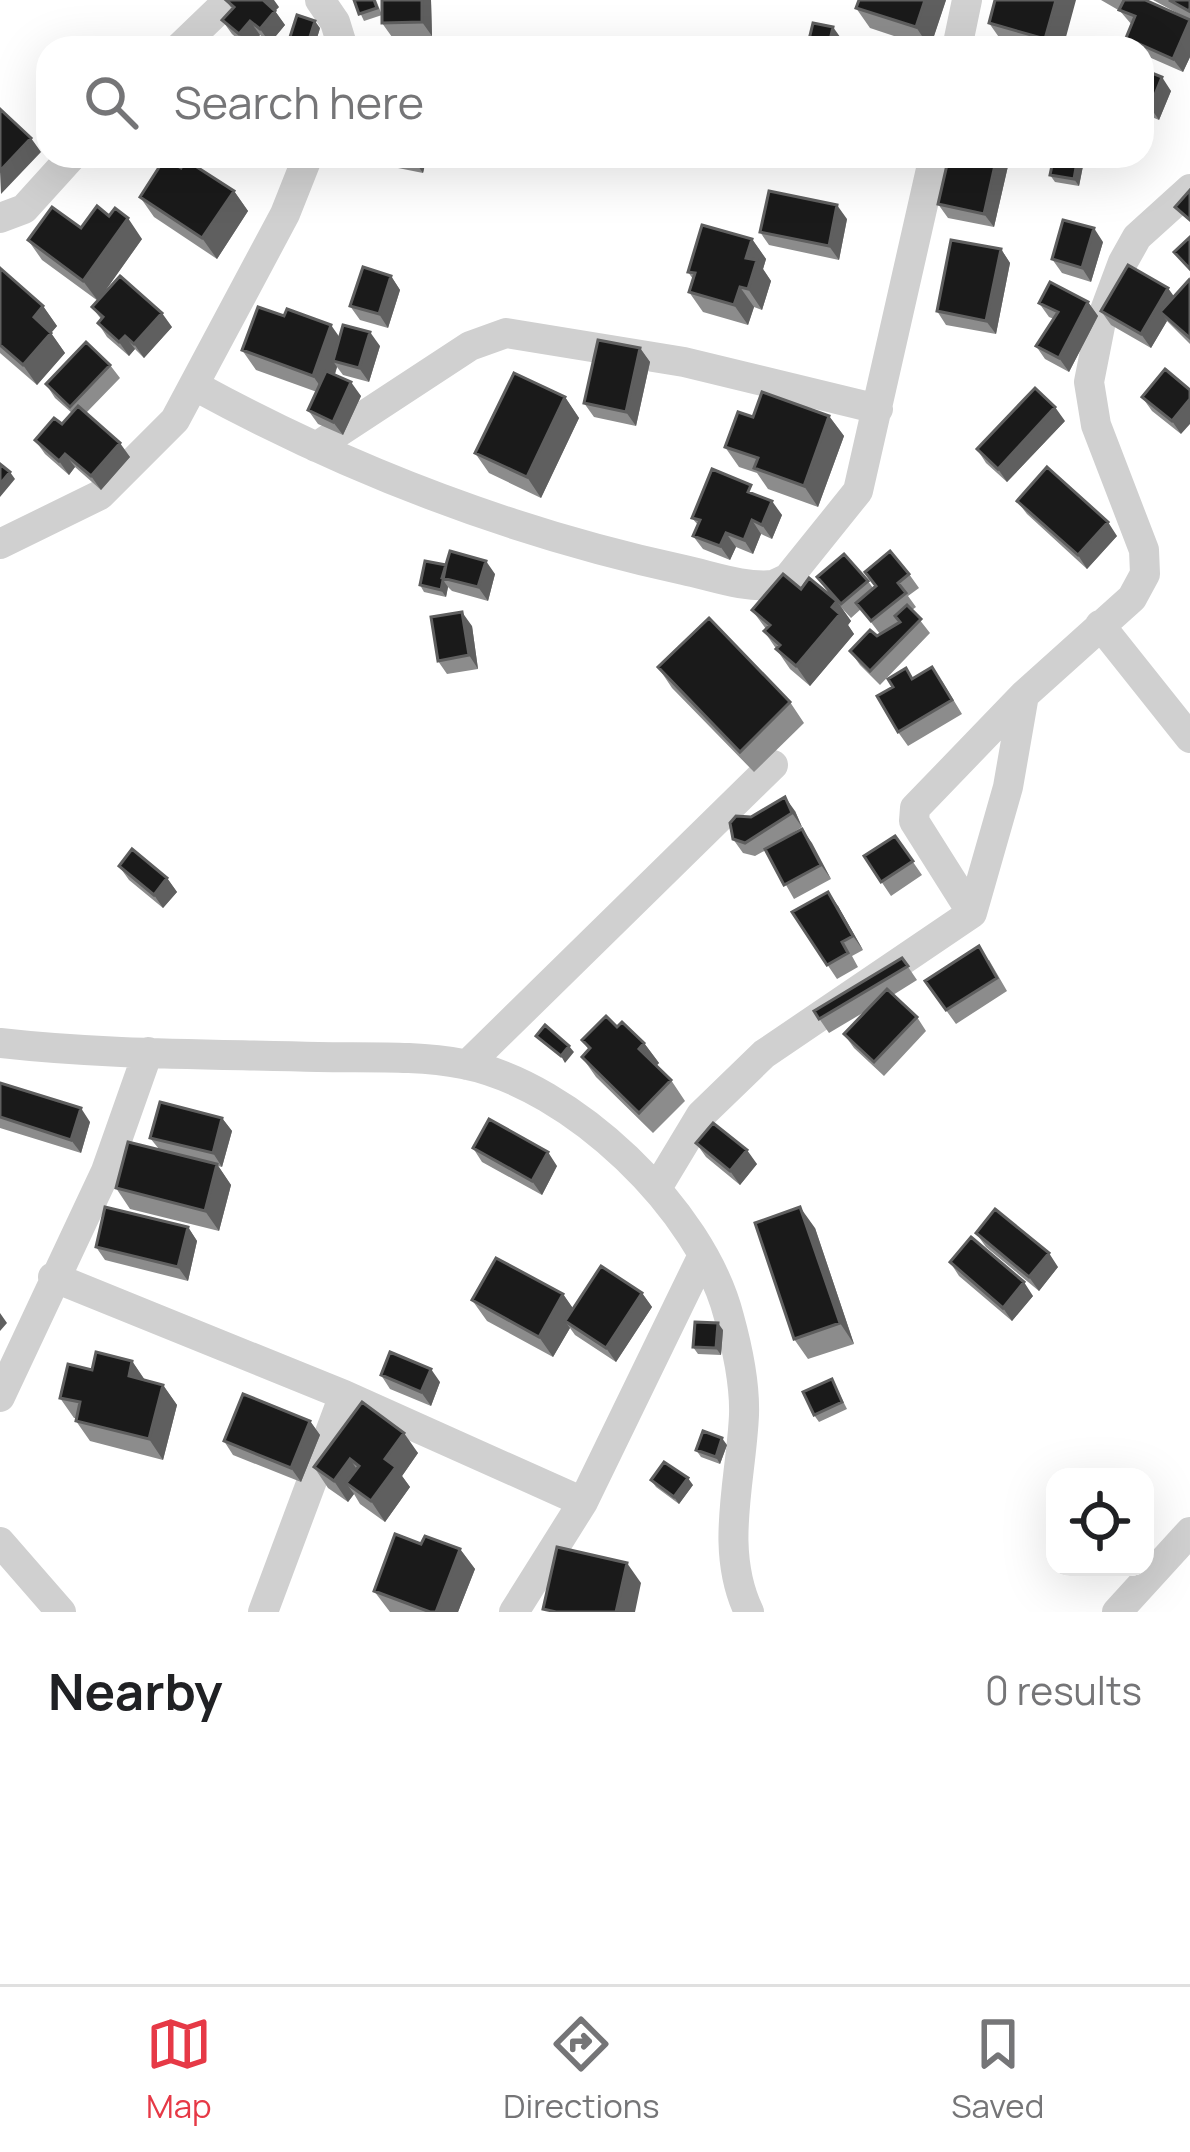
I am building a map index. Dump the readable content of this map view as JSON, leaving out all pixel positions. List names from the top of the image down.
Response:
{
  "page": {
    "search": "Search here",
    "heading": ["Nearby", "0 results"],
    "nav": ["Map", "Directions", "Saved"]
  }
}
